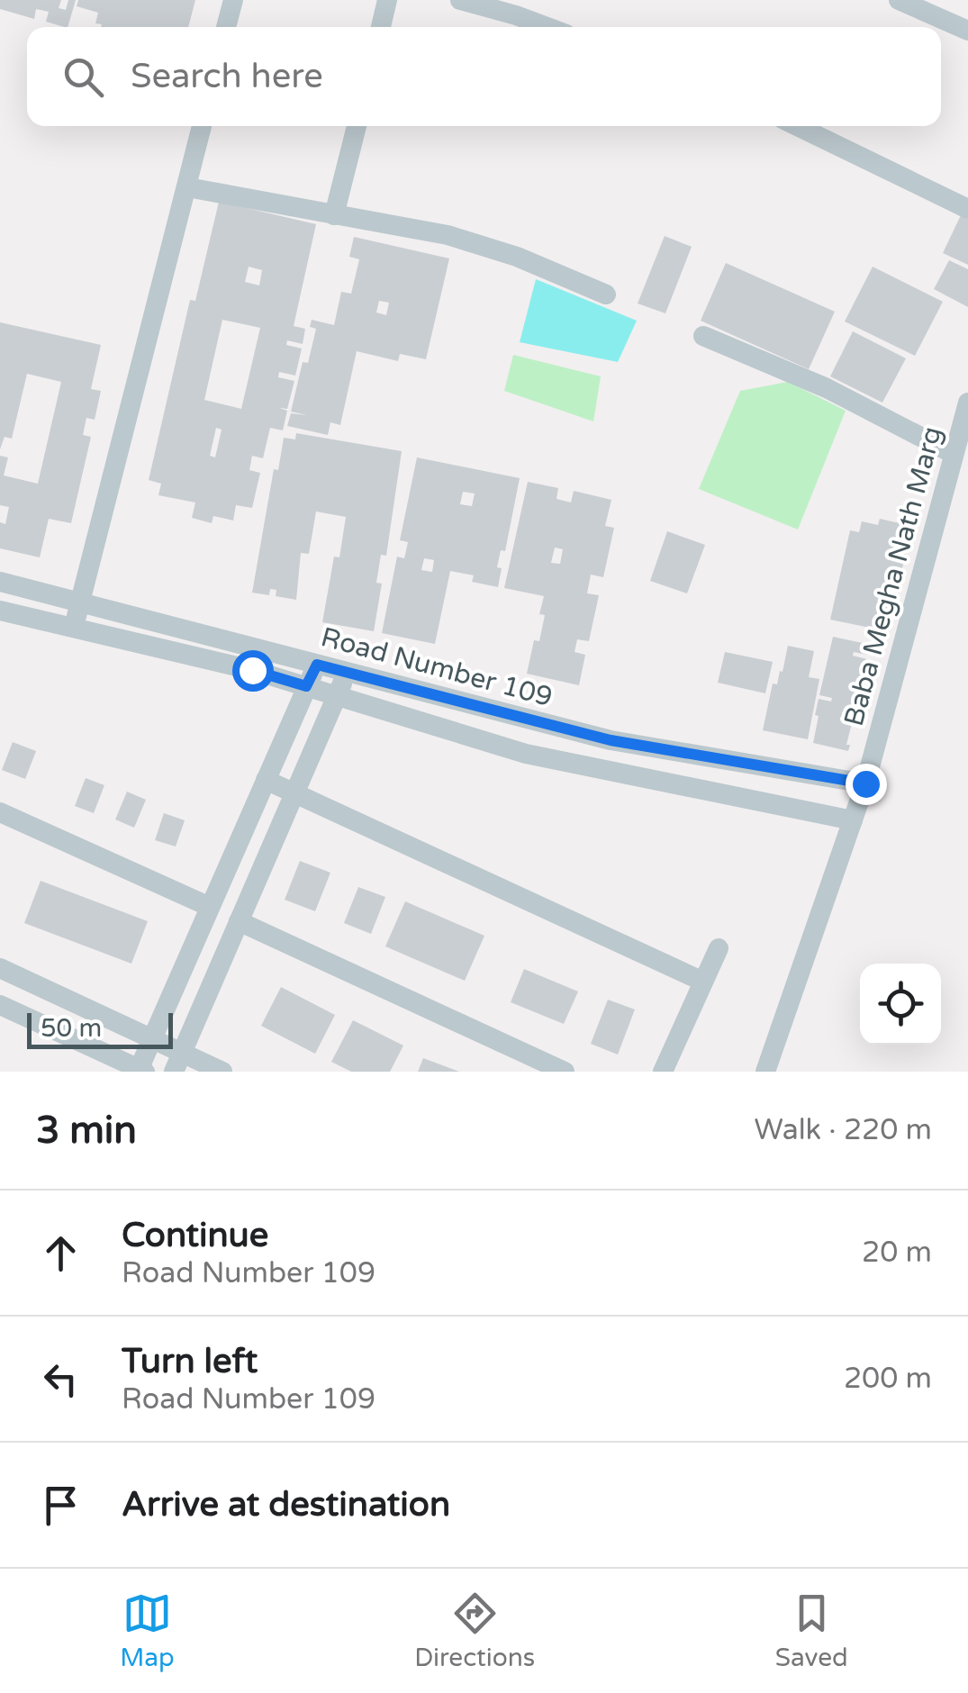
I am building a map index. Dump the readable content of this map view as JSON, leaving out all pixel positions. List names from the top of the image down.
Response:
{
  "streets": {
    "street": ["Baba Megha Nath Marg", "Road Number 109"]
  },
  "crossings": [
    ["Baba Megha Nath Marg", "Road Number 109"]
  ],
  "scale_bar": "50 m",
  "page": {
    "search": "Search here",
    "scale": "50 m",
    "heading": ["3 min", "Walk · 220 m"],
    "list": [
      ["Continue", "Road Number 109", "20 m"],
      ["Turn left", "Road Number 109", "200 m"],
      "Arrive at destination"
    ],
    "nav": ["Map", "Directions", "Saved"]
  }
}
